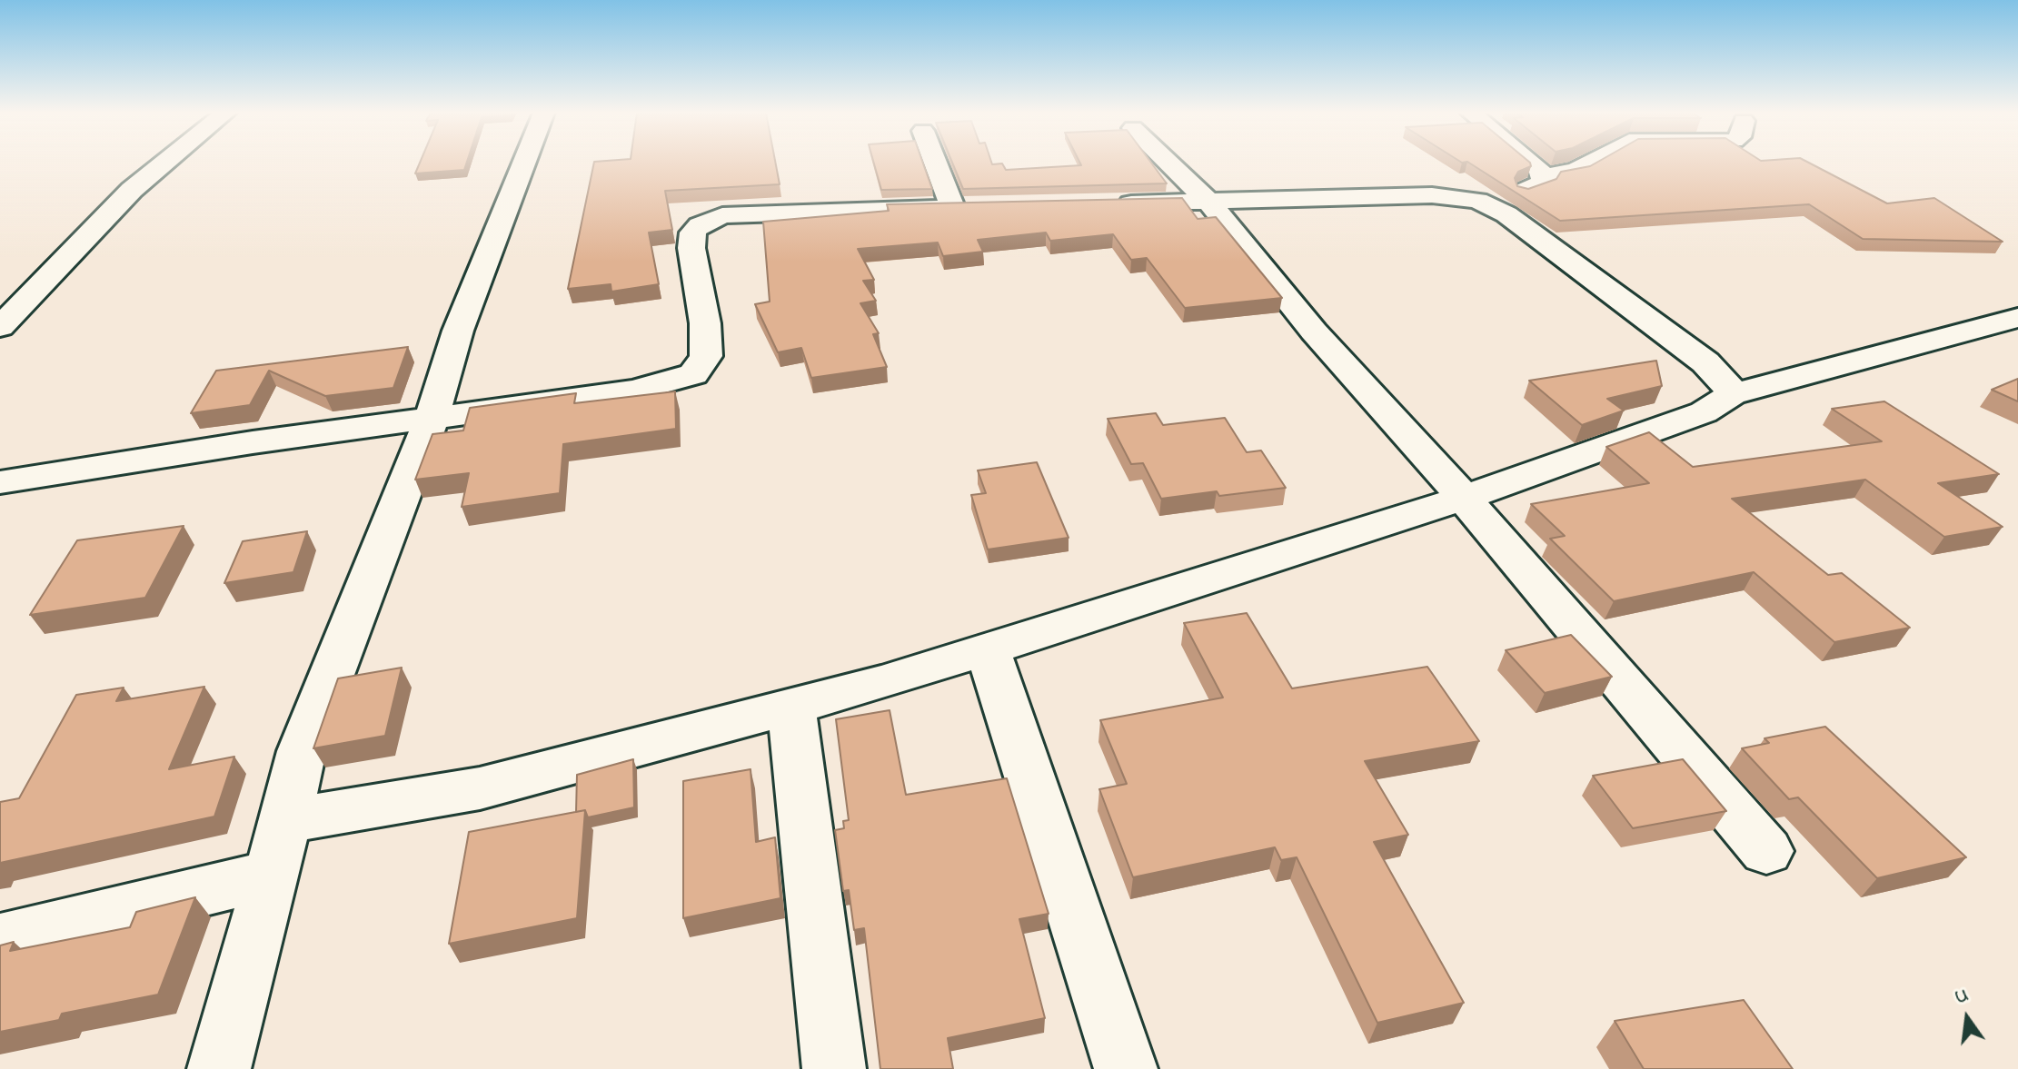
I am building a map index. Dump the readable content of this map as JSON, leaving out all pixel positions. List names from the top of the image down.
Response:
{
  "north": "top"
}
